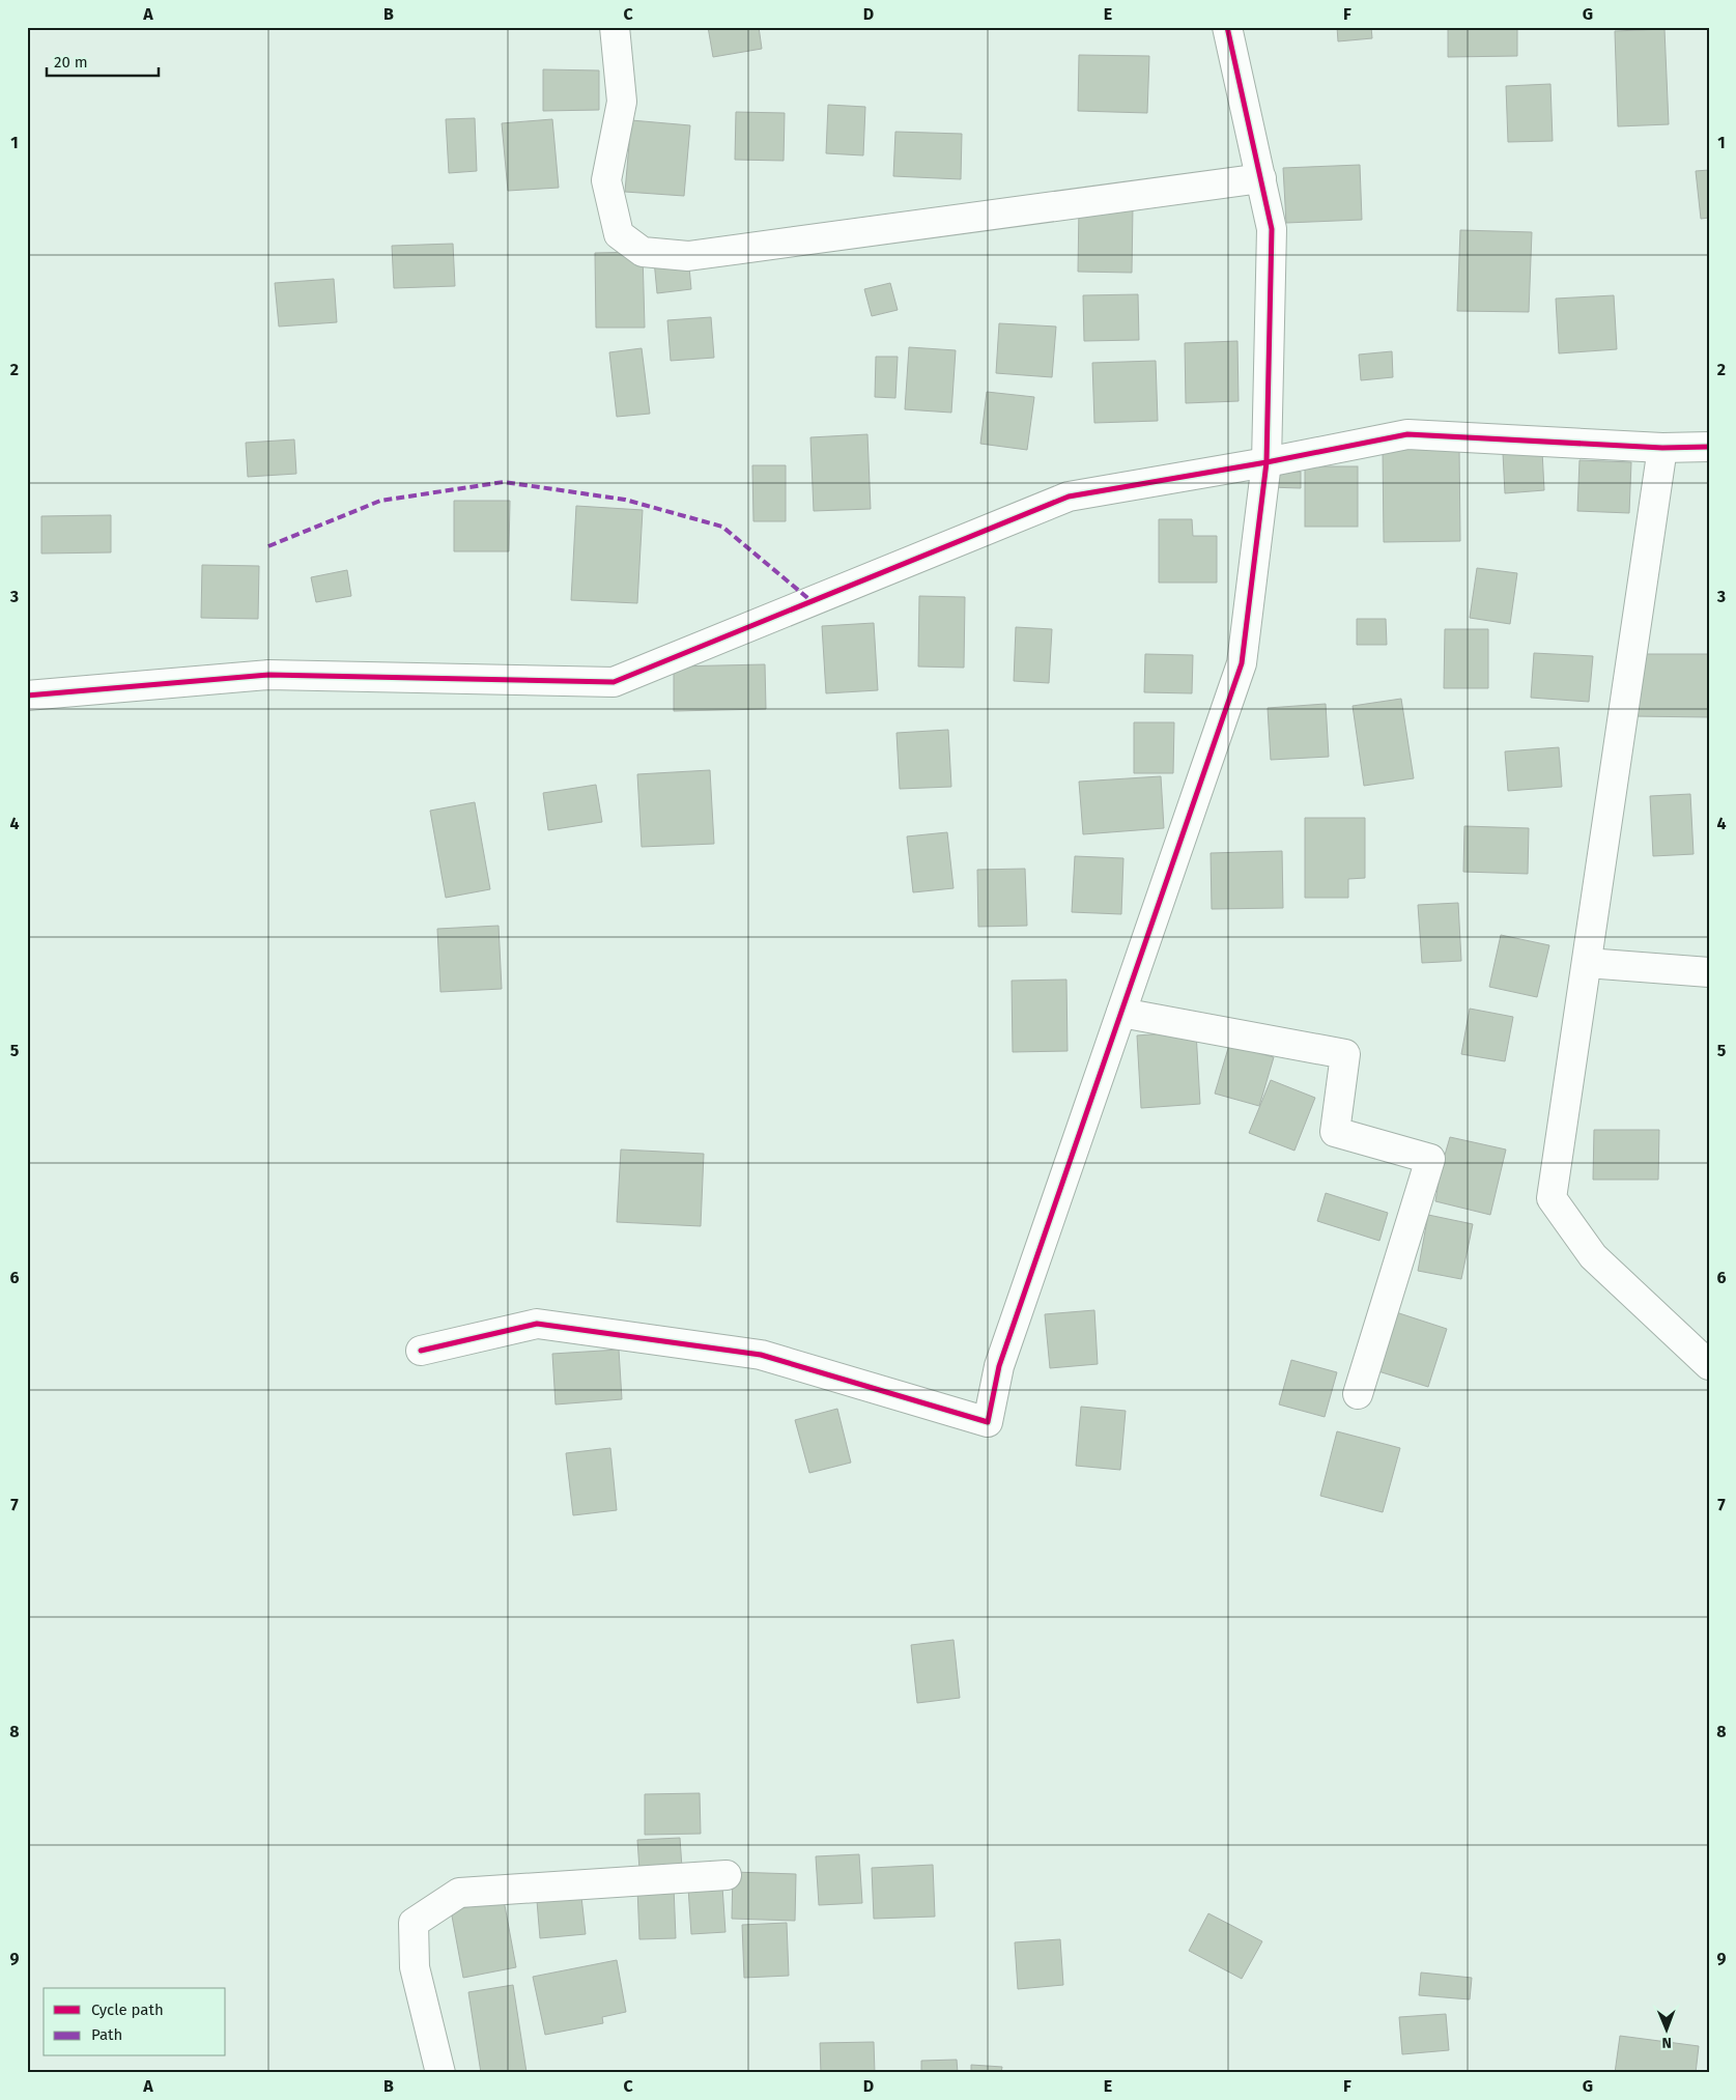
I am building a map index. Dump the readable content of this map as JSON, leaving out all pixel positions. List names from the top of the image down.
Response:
{
  "legend": ["Cycle path", "Path"],
  "scale_bar": "20 m",
  "north": "bottom",
  "grid": {
    "columns": [
      "A",
      "B",
      "C",
      "D",
      "E",
      "F",
      "G"
    ],
    "rows": [
      "1",
      "2",
      "3",
      "4",
      "5",
      "6",
      "7",
      "8",
      "9"
    ]
  }
}
